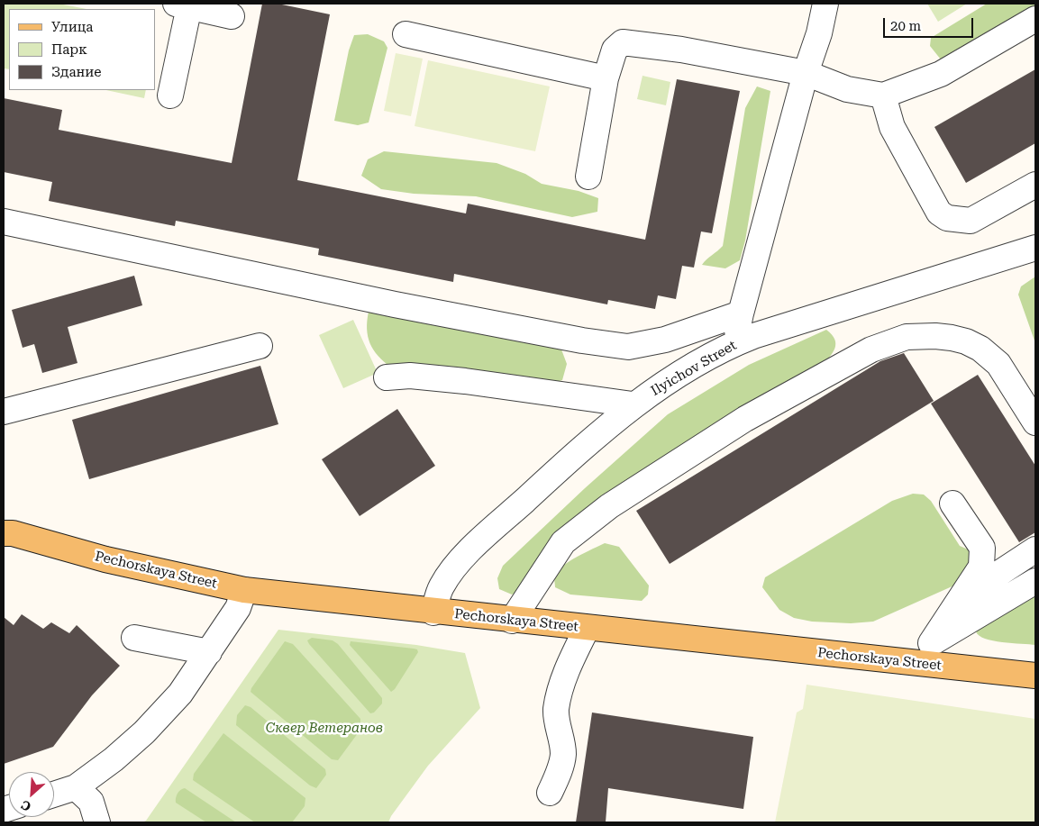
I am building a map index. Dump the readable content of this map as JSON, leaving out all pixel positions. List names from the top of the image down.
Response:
{
  "streets": {
    "main road": ["Pechorskaya Street"],
    "street": ["Ilyichov Street"]
  },
  "crossings": [
    ["Ilyichov Street", "Pechorskaya Street"]
  ],
  "parks": ["Сквер Ветеранов"],
  "legend": ["Улица", "Парк", "Здание"],
  "scale_bar": "20 m",
  "north": "bottom left"
}
